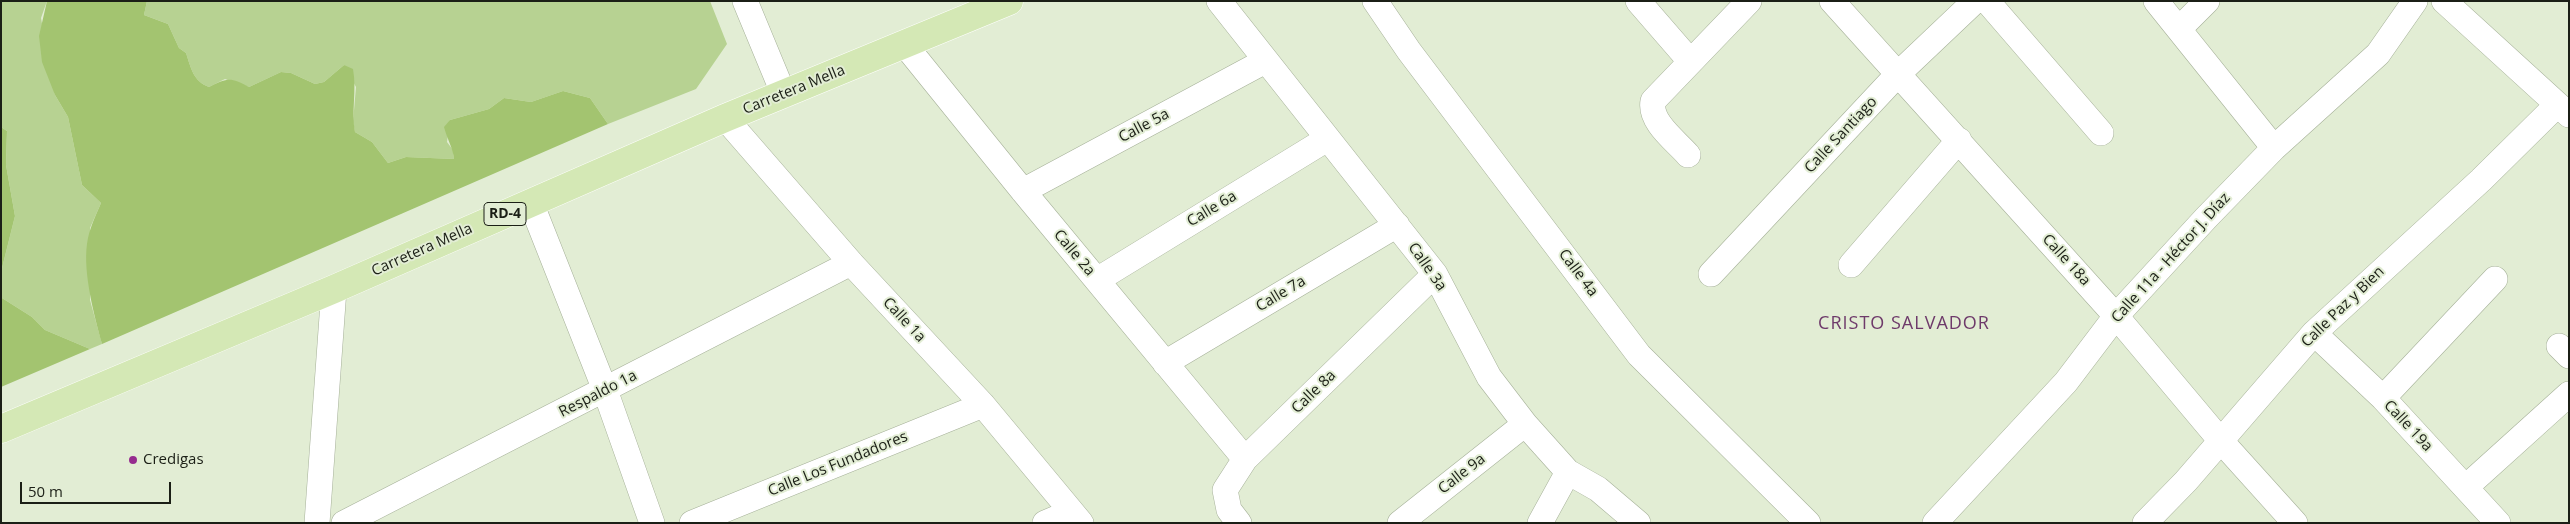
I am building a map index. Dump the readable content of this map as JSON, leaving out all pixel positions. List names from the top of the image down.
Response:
{
  "streets": {
    "main road": ["Carretera Mella", "RD-4"],
    "street": [
      "Calle 5a",
      "Calle Santiago",
      "Calle 6a",
      "Calle 2a",
      "Calle 11a - Héctor J. Díaz",
      "Calle 18a",
      "Calle 3a",
      "Calle 4a",
      "Calle 7a",
      "Calle Paz y Bien",
      "Calle 1a",
      "Calle 8a",
      "Respaldo 1a",
      "Calle 19a",
      "Calle Los Fundadores",
      "Calle 9a"
    ]
  },
  "crossings": [
    ["Carretera Mella", "Calle 2a"],
    ["Carretera Mella", "Calle 1a"],
    ["Calle 5a", "Calle 2a"],
    ["Calle 5a", "Calle 3a"],
    ["Calle Santiago", "Calle 18a"],
    ["Calle 6a", "Calle 2a"],
    ["Calle 6a", "Calle 3a"],
    ["Calle 2a", "Calle 7a"],
    ["Calle 2a", "Calle 8a"],
    ["Calle 11a - Héctor J. Díaz", "Calle 18a"],
    ["Calle 18a", "Calle Paz y Bien"],
    ["Calle 3a", "Calle 7a"],
    ["Calle 3a", "Calle 8a"],
    ["Calle 3a", "Calle 9a"],
    ["Calle Paz y Bien", "Calle 19a"],
    ["Calle 1a", "Respaldo 1a"],
    ["Calle 1a", "Calle Los Fundadores"]
  ],
  "districts": ["CRISTO SALVADOR"],
  "places": ["Credigas"],
  "scale_bar": "50 m"
}
